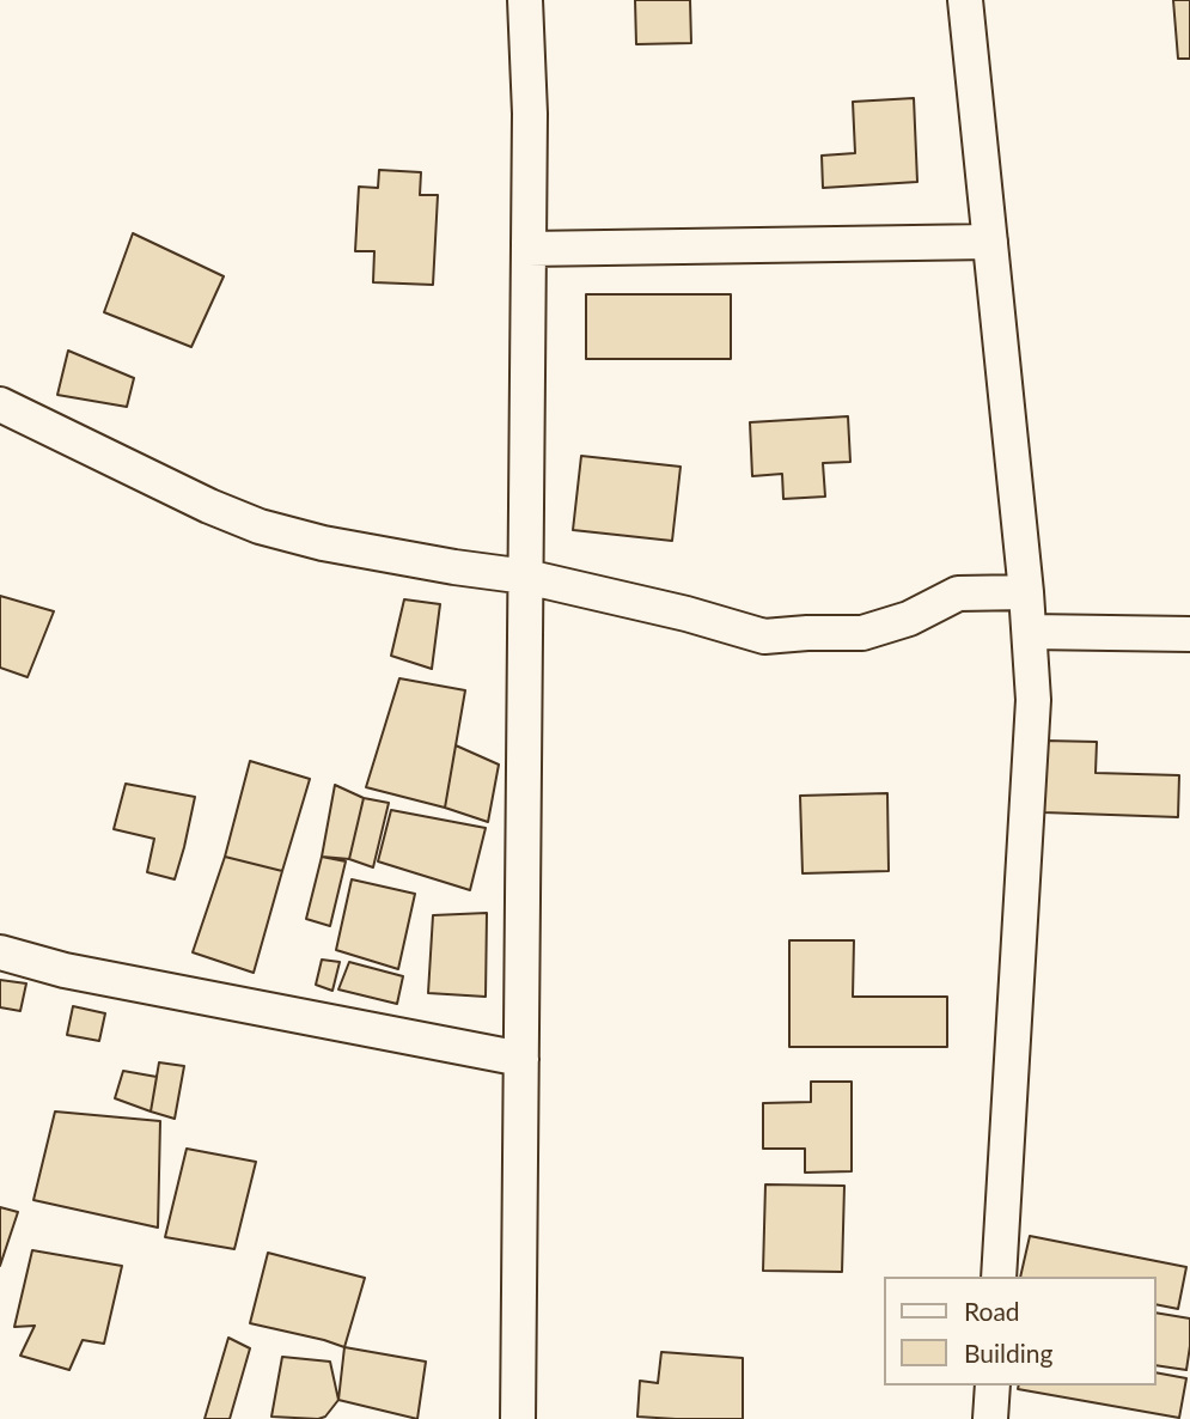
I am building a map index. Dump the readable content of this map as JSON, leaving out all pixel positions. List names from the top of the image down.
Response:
{
  "legend": ["Road", "Building"]
}
